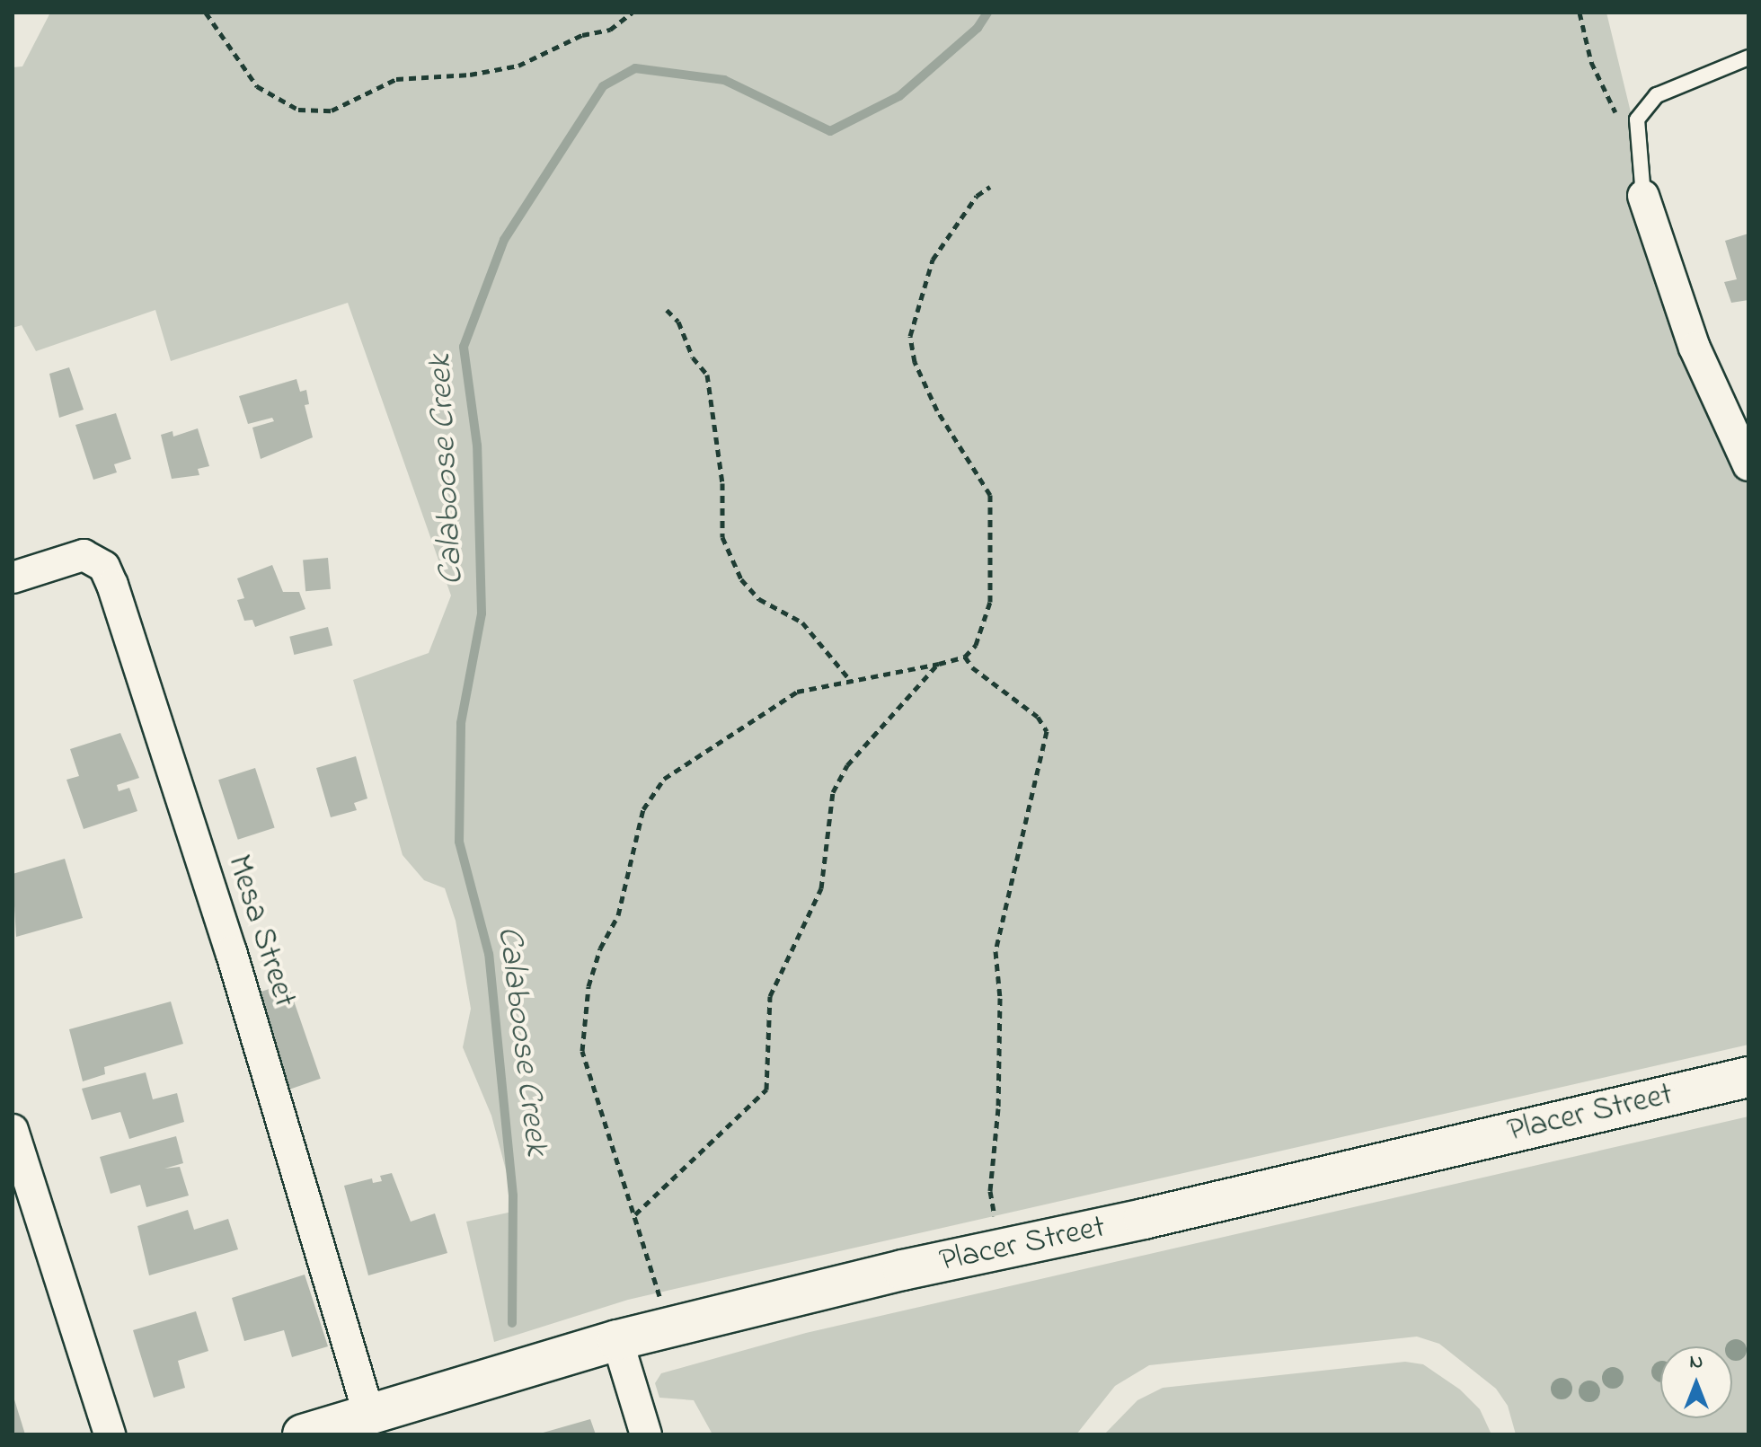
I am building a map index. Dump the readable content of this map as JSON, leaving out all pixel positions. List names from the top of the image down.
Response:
{
  "streets": {
    "main road": ["Placer Street"],
    "street": ["Mesa Street"]
  },
  "crossings": [
    ["Mesa Street", "Placer Street"]
  ],
  "water": ["Calaboose Creek"],
  "north": "top"
}
